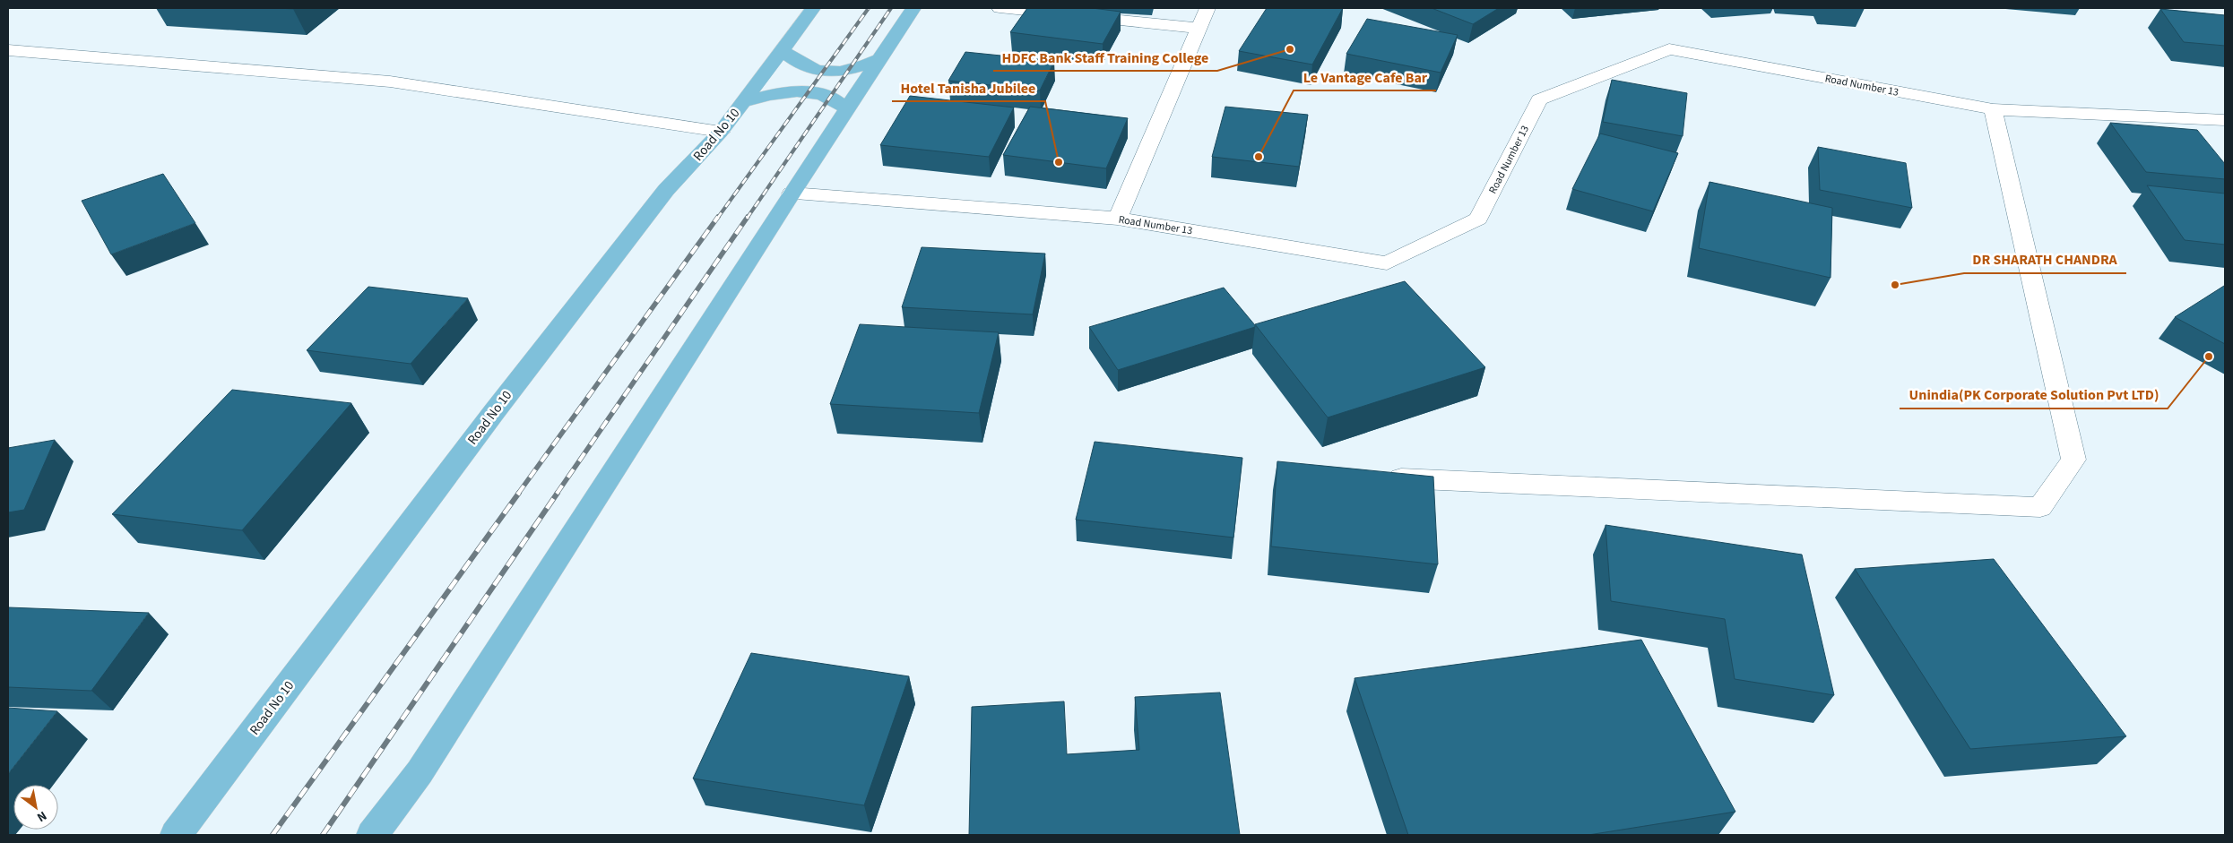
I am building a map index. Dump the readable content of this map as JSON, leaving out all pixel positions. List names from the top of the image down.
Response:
{
  "streets": {
    "main road": ["Road No 10"],
    "street": ["Road Number 13"]
  },
  "places": [
    "HDFC Bank Staff Training College",
    "Le Vantage Cafe Bar",
    "Hotel Tanisha Jubilee",
    "DR SHARATH CHANDRA",
    "Unindia(PK Corporate Solution Pvt LTD)"
  ],
  "north": "bottom right"
}
